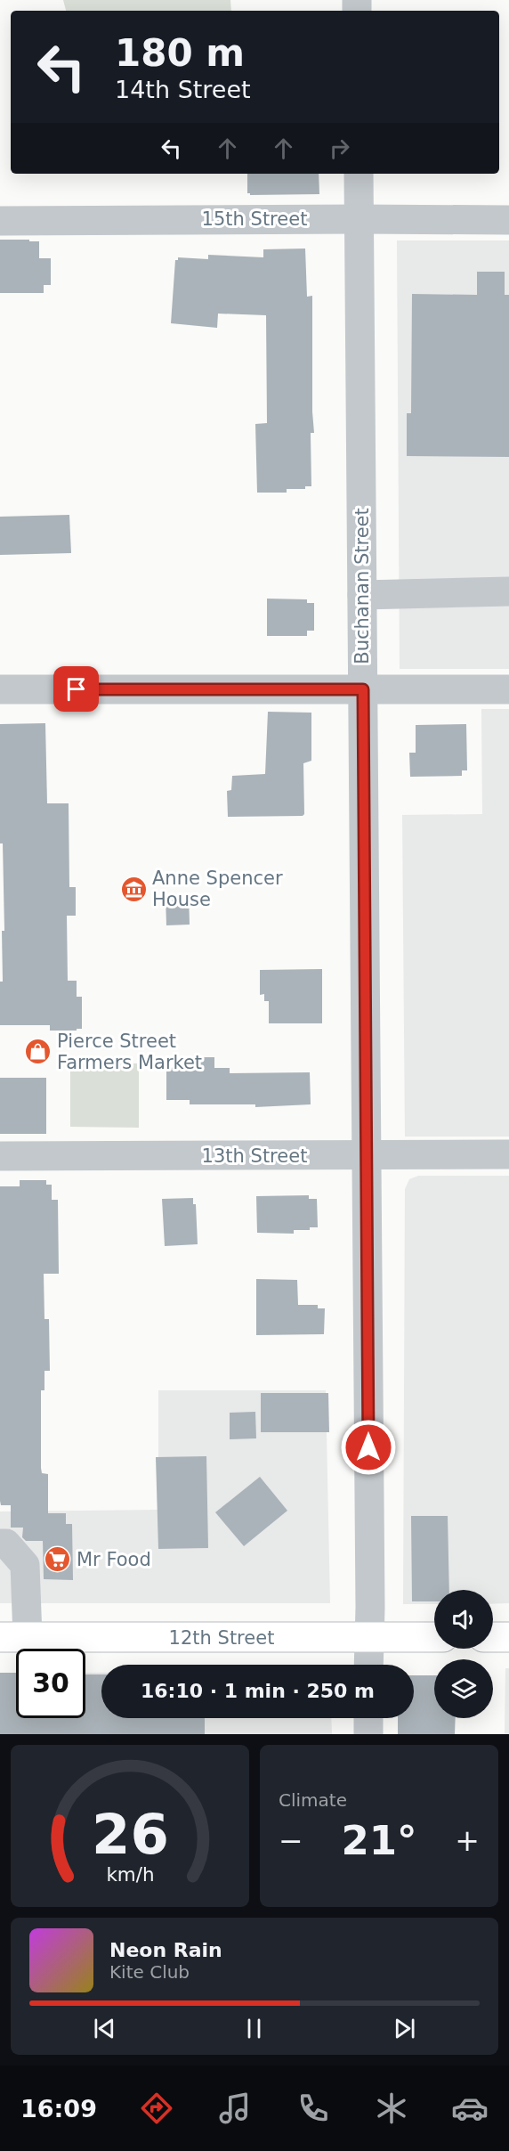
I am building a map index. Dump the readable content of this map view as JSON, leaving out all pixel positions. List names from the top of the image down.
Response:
{
  "streets": {
    "main road": ["12th Street"],
    "street": ["15th Street", "Buchanan Street", "13th Street"]
  },
  "crossings": [
    ["15th Street", "Buchanan Street"],
    ["Buchanan Street", "13th Street"],
    ["Buchanan Street", "12th Street"]
  ],
  "places": {
    "museum": ["Anne Spencer House"],
    "shop": ["Pierce Street Farmers Market"],
    "supermarket": ["Mr Food"]
  },
  "page": {
    "turn": ["180 m", "14th Street"],
    "limit": "30",
    "trip": "16:10 · 1 min · 250 m",
    "tile": "Climate",
    "heat": ["−", "21°", "+"],
    "song": ["Neon Rain", "Kite Club"],
    "tabs": "16:09",
    "gauge": ["26", "km/h"]
  }
}
